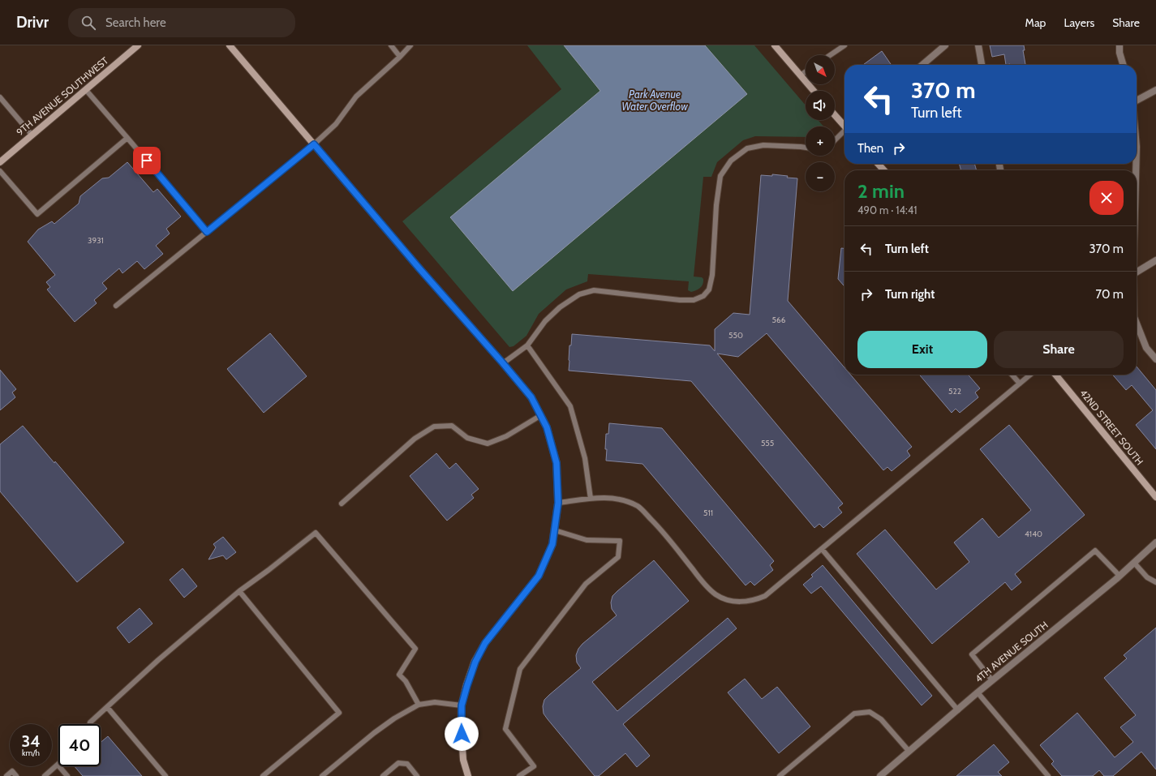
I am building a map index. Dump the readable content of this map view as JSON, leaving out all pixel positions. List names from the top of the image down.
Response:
{
  "streets": {
    "street": ["9TH AVENUE SOUTHWEST", "42ND STREET SOUTH", "4TH AVENUE SOUTH"]
  },
  "water": ["Park Avenue Water Overflow"],
  "house_numbers": [
    "3931",
    "566",
    "550",
    "522",
    "555",
    "511",
    "4140"
  ],
  "north": "bottom right",
  "page": {
    "header": "Drivr",
    "search": "Search here",
    "nav": ["Map", "Layers", "Share"],
    "map_buttons": ["+", "−"],
    "turn": ["370 m", "Turn left"],
    "then": "Then",
    "heading": ["2 min", "490 m · 14:41"],
    "list": [
      {
        "name": "Turn left",
        "value": "370 m"
      },
      {
        "name": "Turn right",
        "value": "70 m"
      }
    ],
    "buttons": ["Exit", "Share"],
    "speed": "34 km/h",
    "limit": "40"
  }
}
